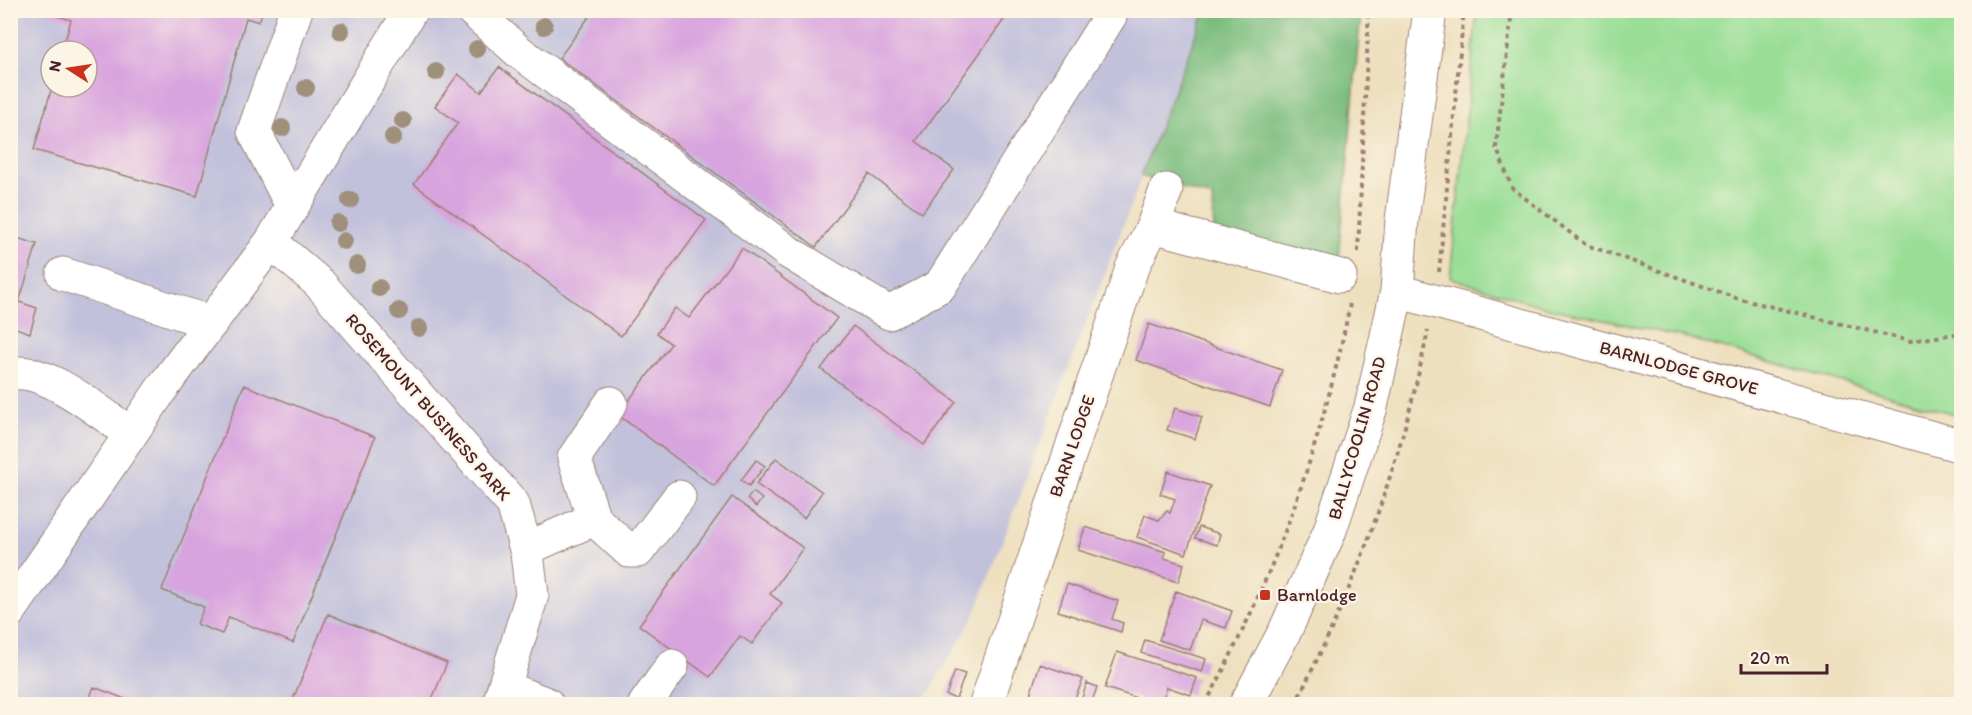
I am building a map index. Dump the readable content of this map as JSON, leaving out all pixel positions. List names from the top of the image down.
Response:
{
  "streets": {
    "street": [
      "BARNLODGE GROVE",
      "ROSEMOUNT BUSINESS PARK",
      "BALLYCOOLIN ROAD",
      "BARN LODGE"
    ]
  },
  "crossings": [
    ["BARNLODGE GROVE", "BALLYCOOLIN ROAD"]
  ],
  "places": {
    "transit": ["Barnlodge"]
  },
  "scale_bar": "20 m",
  "north": "left"
}
